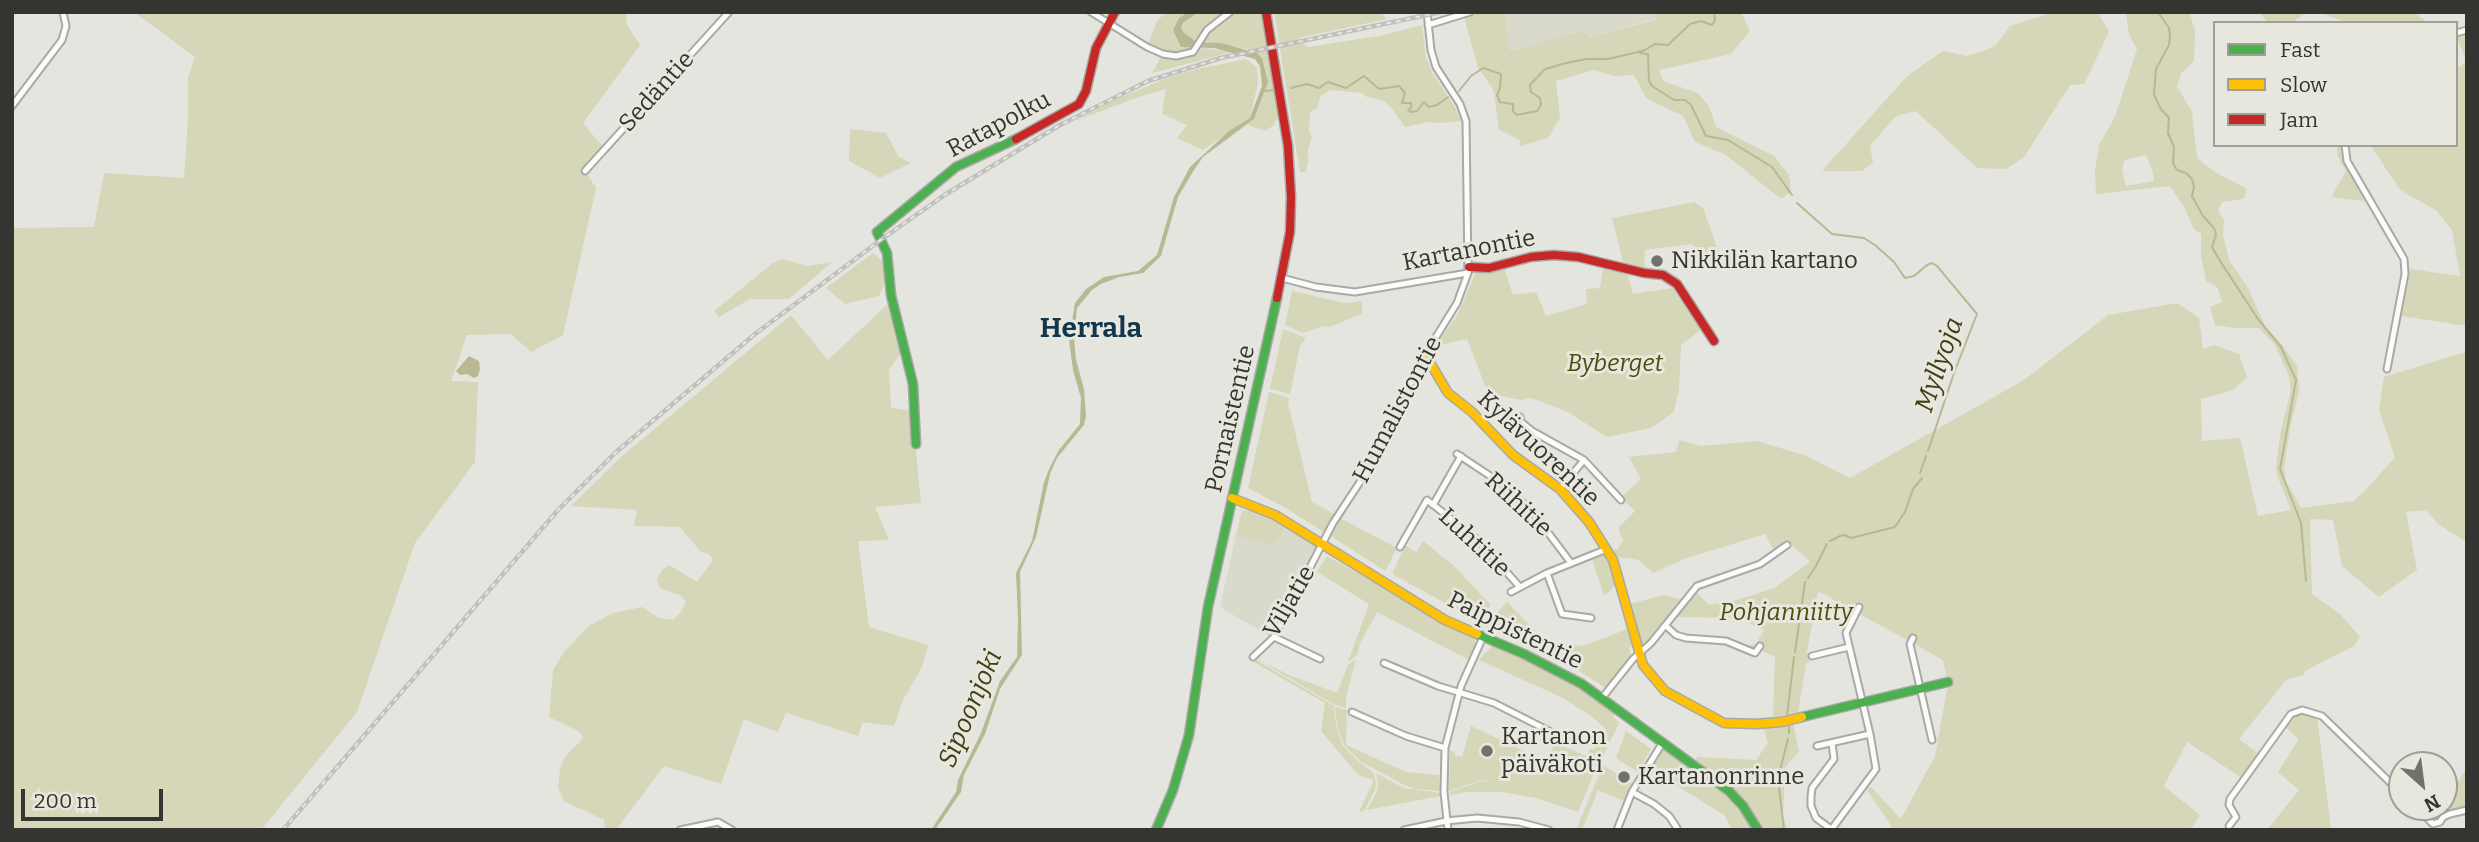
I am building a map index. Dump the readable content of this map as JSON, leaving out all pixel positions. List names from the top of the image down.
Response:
{
  "streets": {
    "street": [
      "Sedäntie",
      "Ratapolku",
      "Kartanontie",
      "Humalistontie",
      "Pornaistentie",
      "Kylävuorentie",
      "Riihitie",
      "Luhtitie",
      "Viljatie",
      "Paippistentie"
    ]
  },
  "crossings": [
    ["Kartanontie", "Humalistontie"],
    ["Kartanontie", "Pornaistentie"],
    ["Humalistontie", "Kylävuorentie"],
    ["Humalistontie", "Viljatie"],
    ["Humalistontie", "Paippistentie"],
    ["Pornaistentie", "Paippistentie"],
    ["Riihitie", "Luhtitie"],
    ["Viljatie", "Paippistentie"]
  ],
  "districts": ["Herrala"],
  "water": ["Myllyoja", "Sipoonjoki"],
  "parks": ["Byberget", "Pohjanniitty"],
  "places": ["Nikkilän kartano", "Kartanon päiväkoti", "Kartanonrinne"],
  "legend": ["Fast", "Slow", "Jam"],
  "scale_bar": "200 m",
  "north": "bottom right"
}
